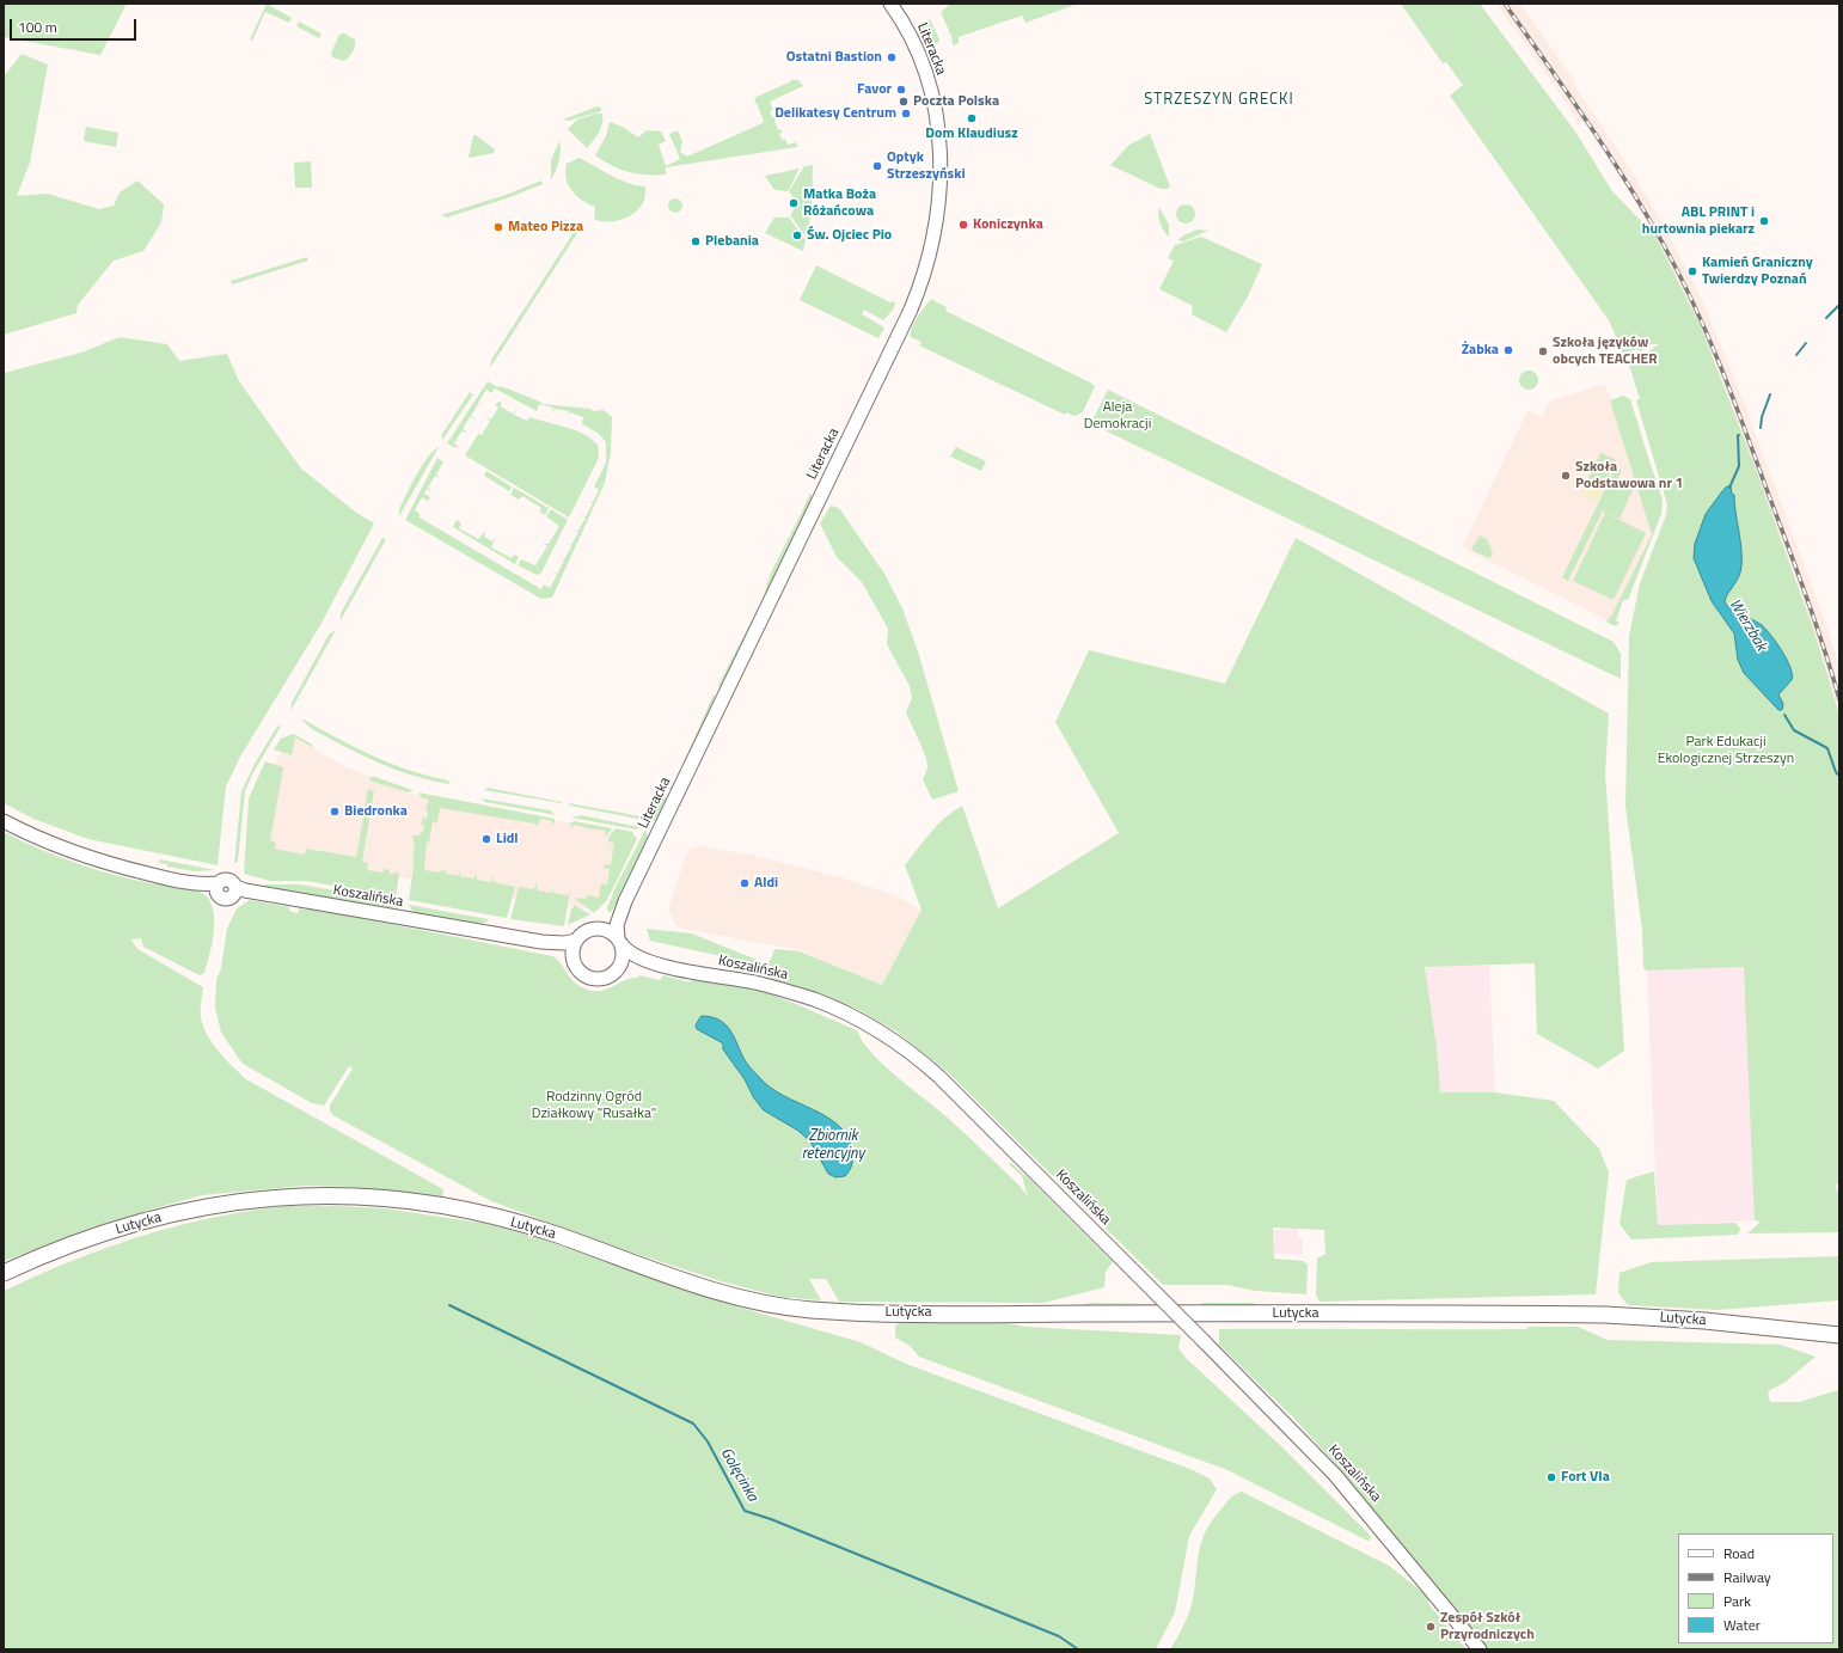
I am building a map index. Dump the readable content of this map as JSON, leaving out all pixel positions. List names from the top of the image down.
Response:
{
  "streets": {
    "main road": ["Lutycka"],
    "street": ["Literacka", "Koszalińska"]
  },
  "crossings": [
    ["Literacka", "Koszalińska"]
  ],
  "districts": ["STRZESZYN GRECKI"],
  "water": ["Wierzbak", "Zbiornik retencyjny", "Golęcinka"],
  "parks": ["Aleja Demokracji", "Park Edukacji Ekologicznej Strzeszyn", "Rodzinny Ogród Działkowy \"Rusałka\""],
  "places": [
    "Ostatni Bastion",
    "Favor",
    "Poczta Polska",
    "Delikatesy Centrum",
    "Dom Klaudiusz",
    "Optyk Strzeszyński",
    "Matka Boża Różańcowa",
    "ABL PRINT i hurtownia piekarz",
    "Koniczynka",
    "Mateo Pizza",
    "Św. Ojciec Pio",
    "Plebania",
    "Kamień Graniczny Twierdzy Poznań",
    "Żabka",
    "Szkoła języków obcych TEACHER",
    "Szkoła Podstawowa nr 1",
    "Biedronka",
    "Lidl",
    "Aldi",
    "Fort VIa",
    "Zespół Szkół Przyrodniczych"
  ],
  "legend": [
    "Road",
    "Railway",
    "Park",
    "Water"
  ],
  "scale_bar": "100 m"
}
